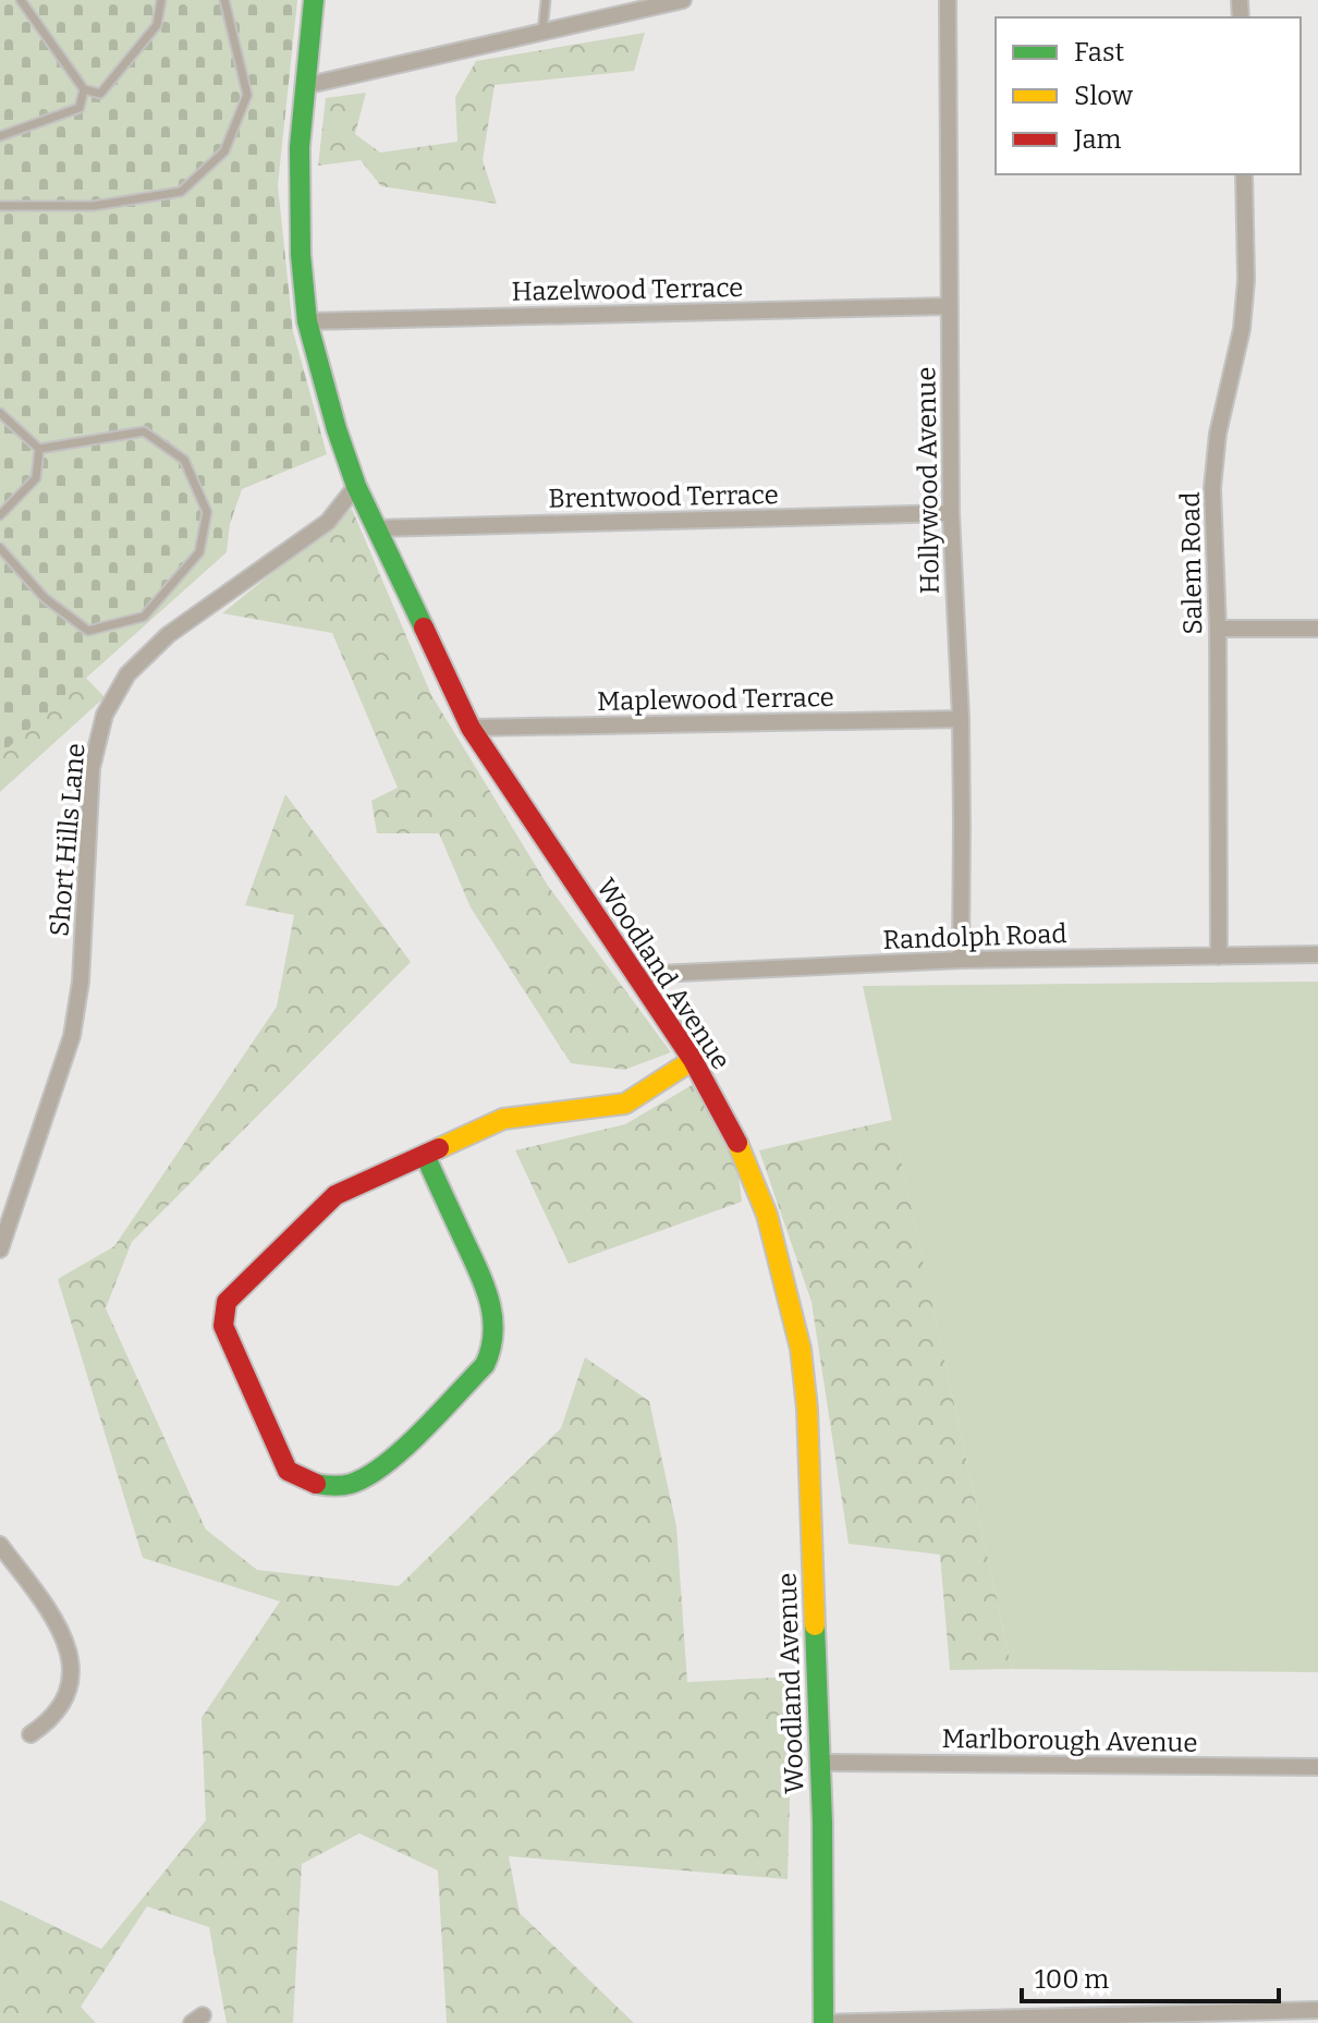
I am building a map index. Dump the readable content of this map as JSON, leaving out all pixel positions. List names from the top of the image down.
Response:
{
  "streets": {
    "street": [
      "Hazelwood Terrace",
      "Hollywood Avenue",
      "Brentwood Terrace",
      "Salem Road",
      "Maplewood Terrace",
      "Short Hills Lane",
      "Randolph Road",
      "Woodland Avenue",
      "Marlborough Avenue"
    ]
  },
  "crossings": [
    ["Hazelwood Terrace", "Hollywood Avenue"],
    ["Hazelwood Terrace", "Woodland Avenue"],
    ["Hollywood Avenue", "Brentwood Terrace"],
    ["Hollywood Avenue", "Maplewood Terrace"],
    ["Hollywood Avenue", "Randolph Road"],
    ["Brentwood Terrace", "Woodland Avenue"],
    ["Salem Road", "Randolph Road"],
    ["Maplewood Terrace", "Woodland Avenue"],
    ["Short Hills Lane", "Woodland Avenue"],
    ["Randolph Road", "Woodland Avenue"],
    ["Woodland Avenue", "Marlborough Avenue"]
  ],
  "legend": ["Fast", "Slow", "Jam"],
  "scale_bar": "100 m"
}
